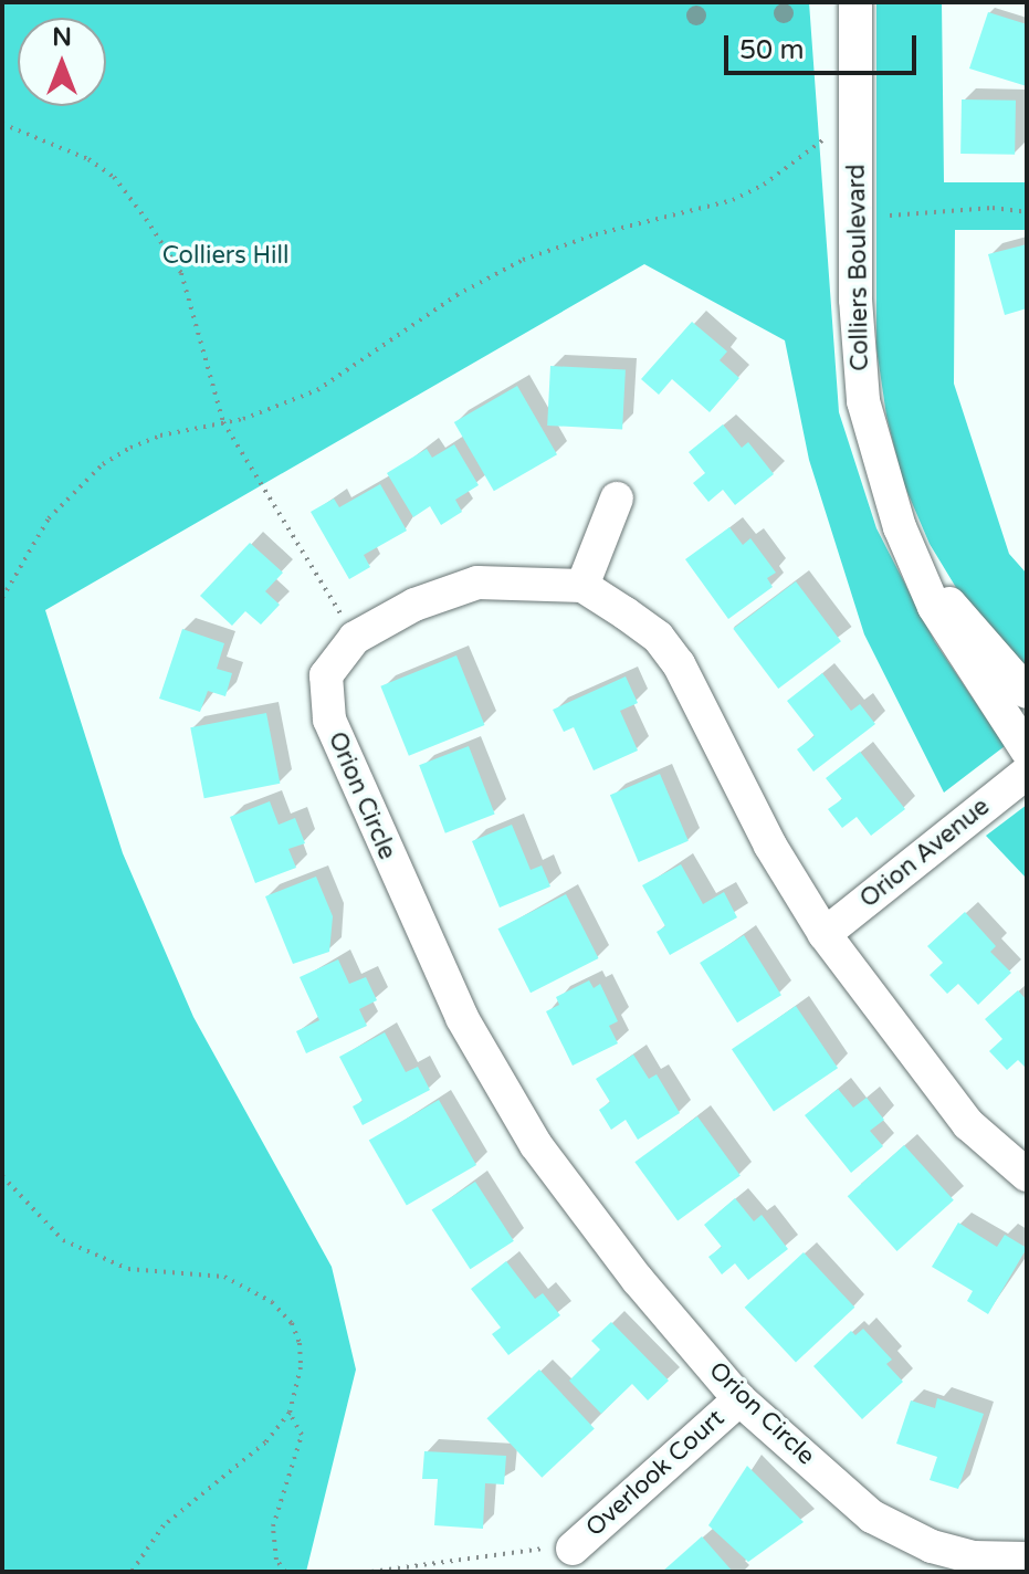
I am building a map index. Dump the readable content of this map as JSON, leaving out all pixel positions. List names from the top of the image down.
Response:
{
  "streets": {
    "street": [
      "Colliers Boulevard",
      "Orion Circle",
      "Orion Avenue",
      "Overlook Court"
    ]
  },
  "crossings": [
    ["Orion Circle", "Overlook Court"]
  ],
  "parks": ["Colliers Hill"],
  "scale_bar": "50 m",
  "north": "top"
}
